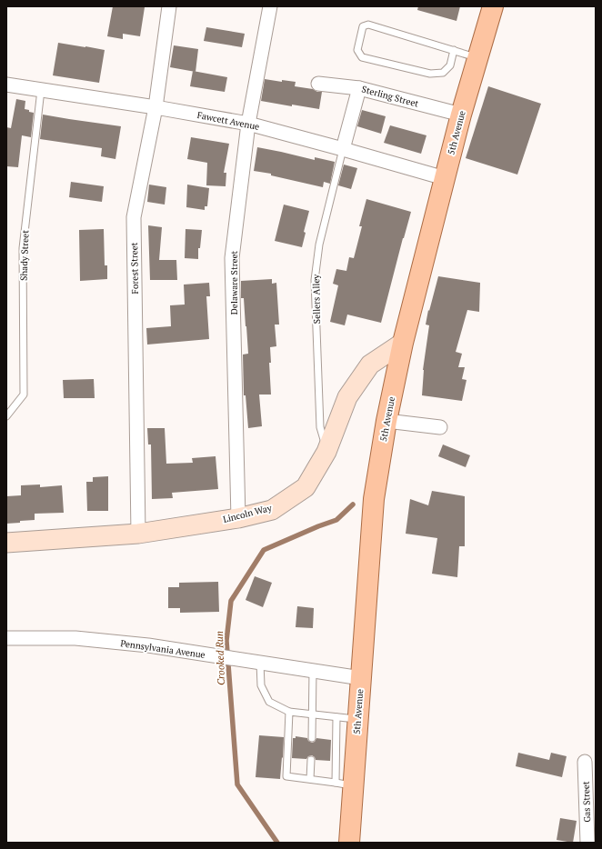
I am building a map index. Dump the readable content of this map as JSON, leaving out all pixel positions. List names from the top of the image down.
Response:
{
  "streets": {
    "main road": ["5th Avenue", "Lincoln Way"],
    "street": [
      "Sterling Street",
      "Fawcett Avenue",
      "Forest Street",
      "Delaware Street",
      "Pennsylvania Avenue",
      "Gas Street"
    ],
    "lane": ["Shady Street", "Sellers Alley"]
  },
  "crossings": [
    ["Sterling Street", "5th Avenue"],
    ["Fawcett Avenue", "5th Avenue"],
    ["Fawcett Avenue", "Shady Street"],
    ["Fawcett Avenue", "Forest Street"],
    ["Fawcett Avenue", "Delaware Street"],
    ["Fawcett Avenue", "Sellers Alley"],
    ["5th Avenue", "Lincoln Way"],
    ["5th Avenue", "Pennsylvania Avenue"],
    ["Forest Street", "Lincoln Way"],
    ["Delaware Street", "Lincoln Way"],
    ["Sellers Alley", "Lincoln Way"]
  ],
  "water": ["Crooked Run"]
}
